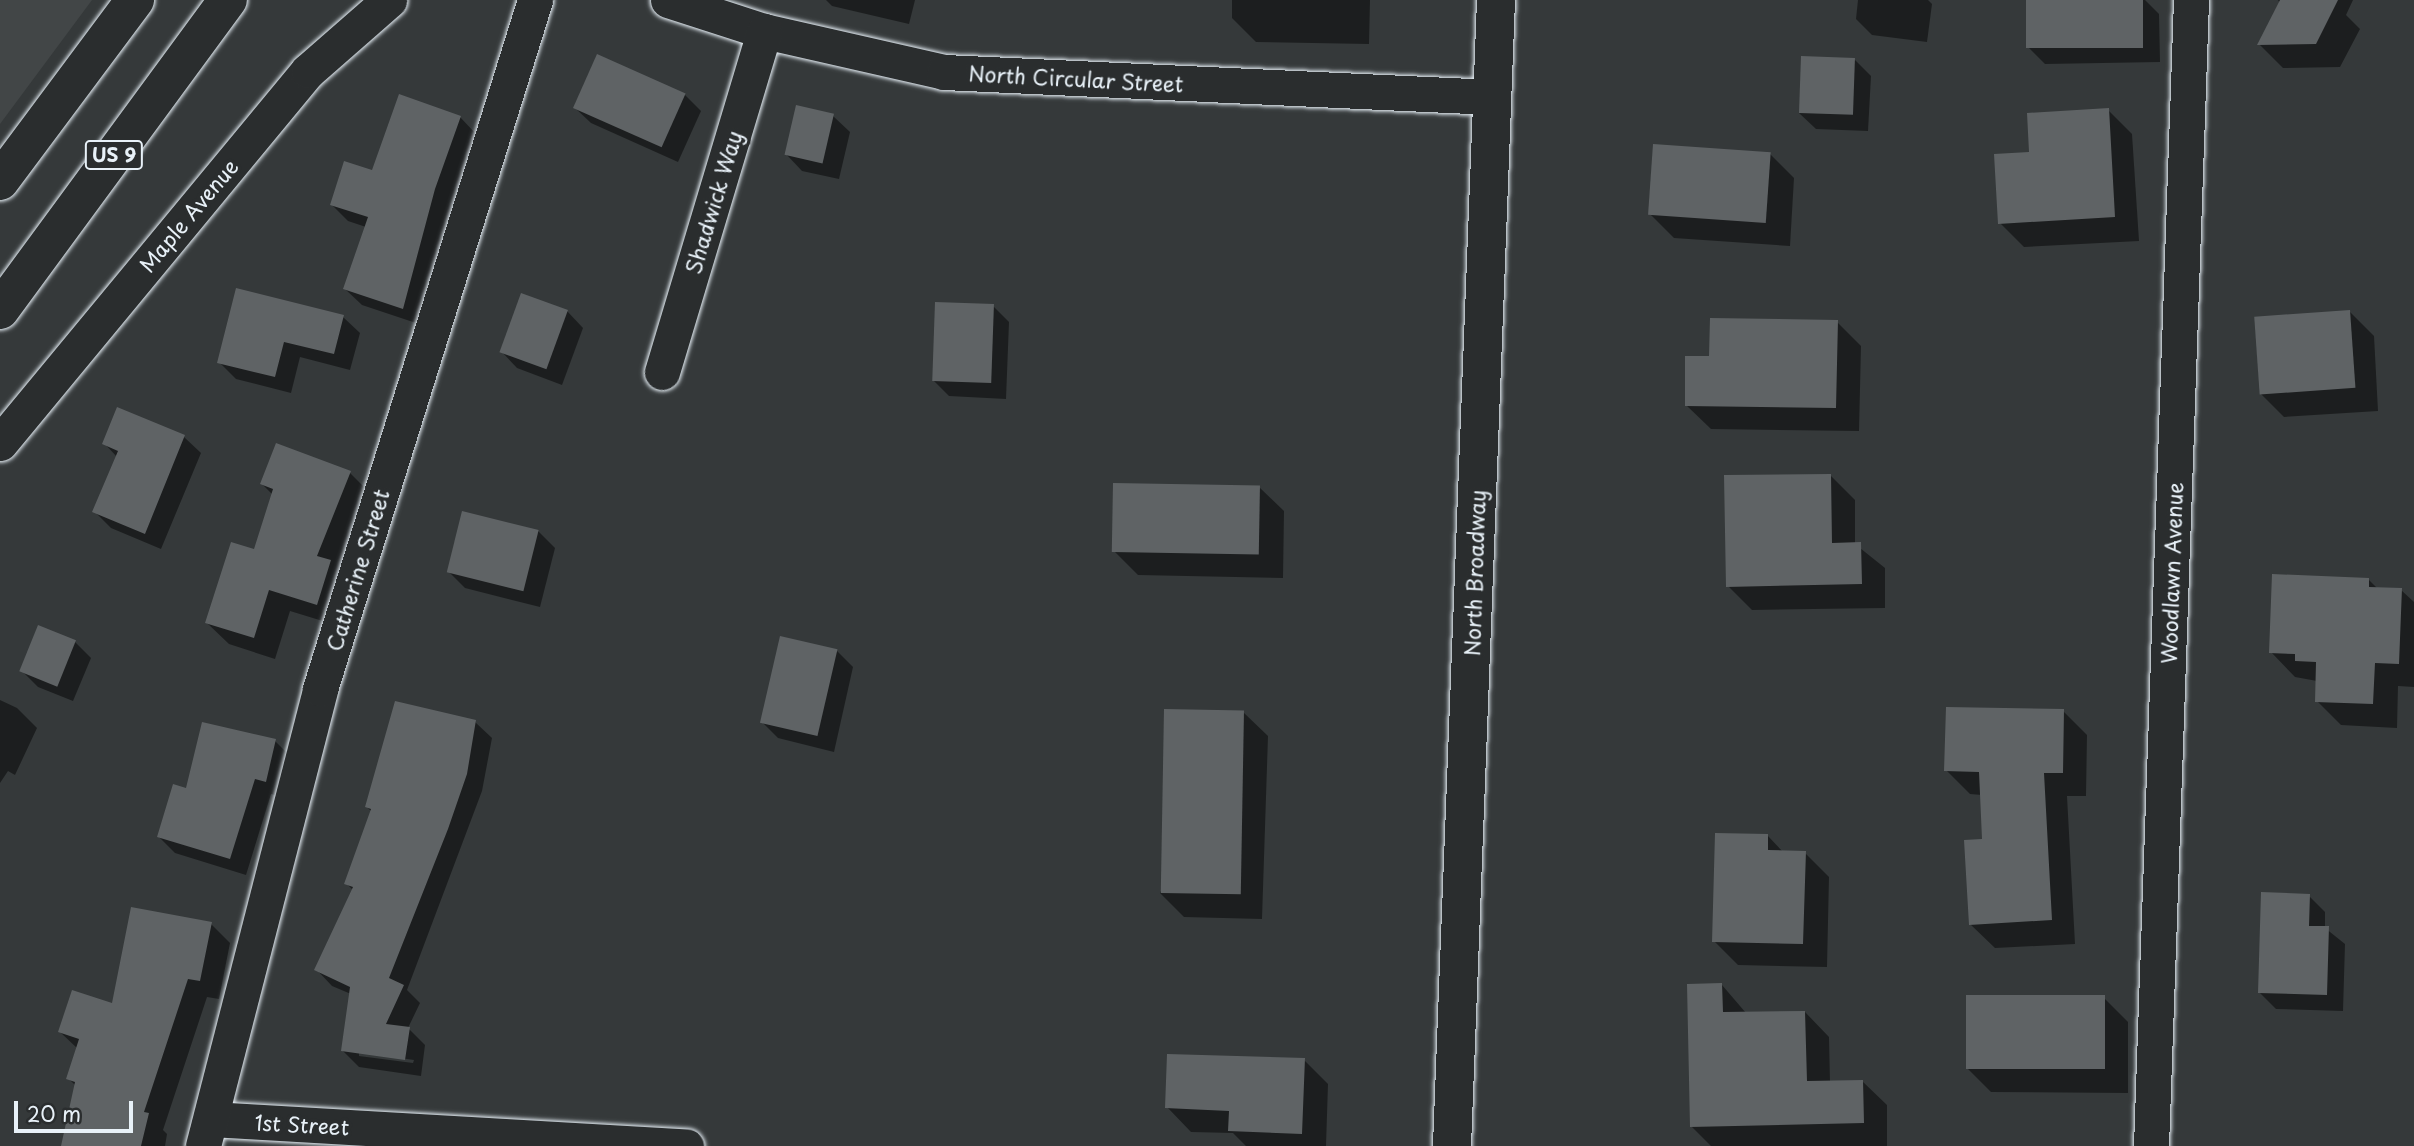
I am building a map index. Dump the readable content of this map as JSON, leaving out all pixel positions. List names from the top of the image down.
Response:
{
  "streets": {
    "main road": ["US 9", "North Broadway"],
    "street": [
      "North Circular Street",
      "Shadwick Way",
      "Maple Avenue",
      "Catherine Street",
      "Woodlawn Avenue",
      "1st Street"
    ]
  },
  "crossings": [
    ["North Circular Street", "Shadwick Way"],
    ["North Circular Street", "North Broadway"],
    ["Catherine Street", "1st Street"]
  ],
  "scale_bar": "20 m"
}
